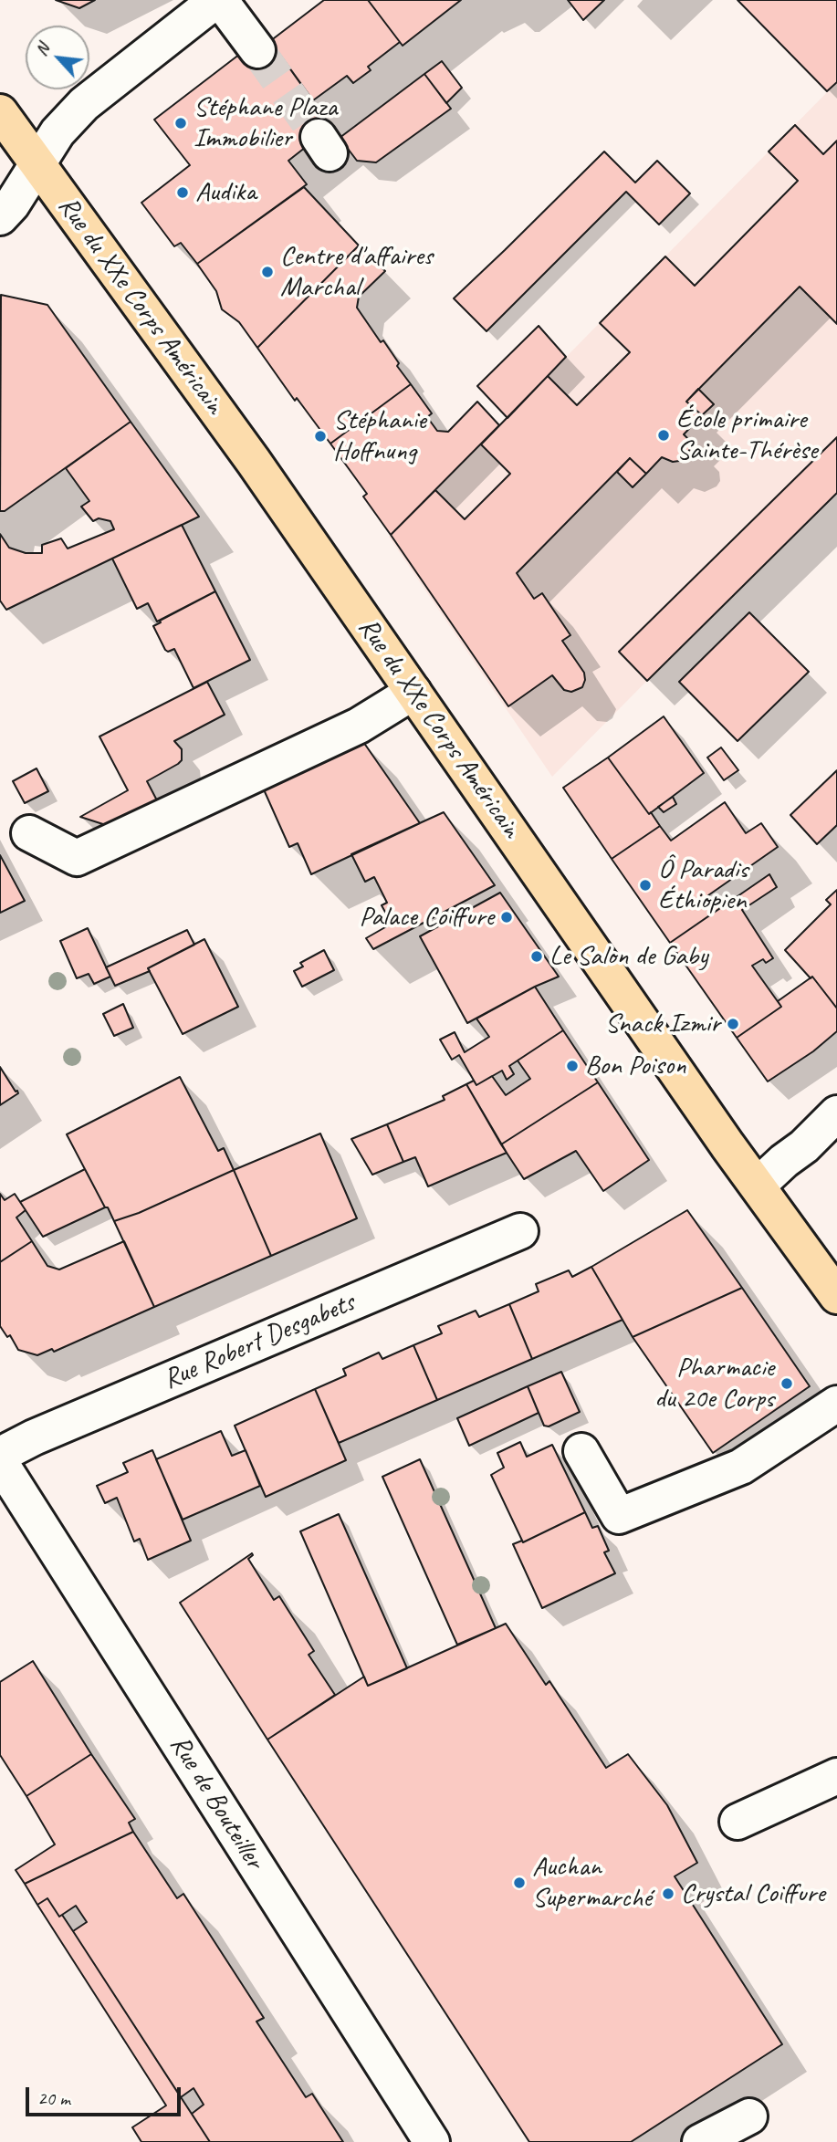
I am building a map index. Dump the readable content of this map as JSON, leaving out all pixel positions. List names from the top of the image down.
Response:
{
  "streets": {
    "main road": ["Rue du XXe Corps Américain"],
    "street": ["Rue Robert Desgabets", "Rue de Bouteiller"]
  },
  "places": [
    "Stéphane Plaza Immobilier",
    "Audika",
    "Centre d'affaires Marchal",
    "École primaire Sainte-Thérèse",
    "Stéphanie Hoffnung",
    "Ô Paradis Éthiopien",
    "Palace Coiffure",
    "Le Salon de Gaby",
    "Snack Izmir",
    "Bon Poison",
    "Pharmacie du 20e Corps",
    "Auchan Supermarché",
    "Crystal Coiffure"
  ],
  "scale_bar": "20 m",
  "north": "top left"
}
